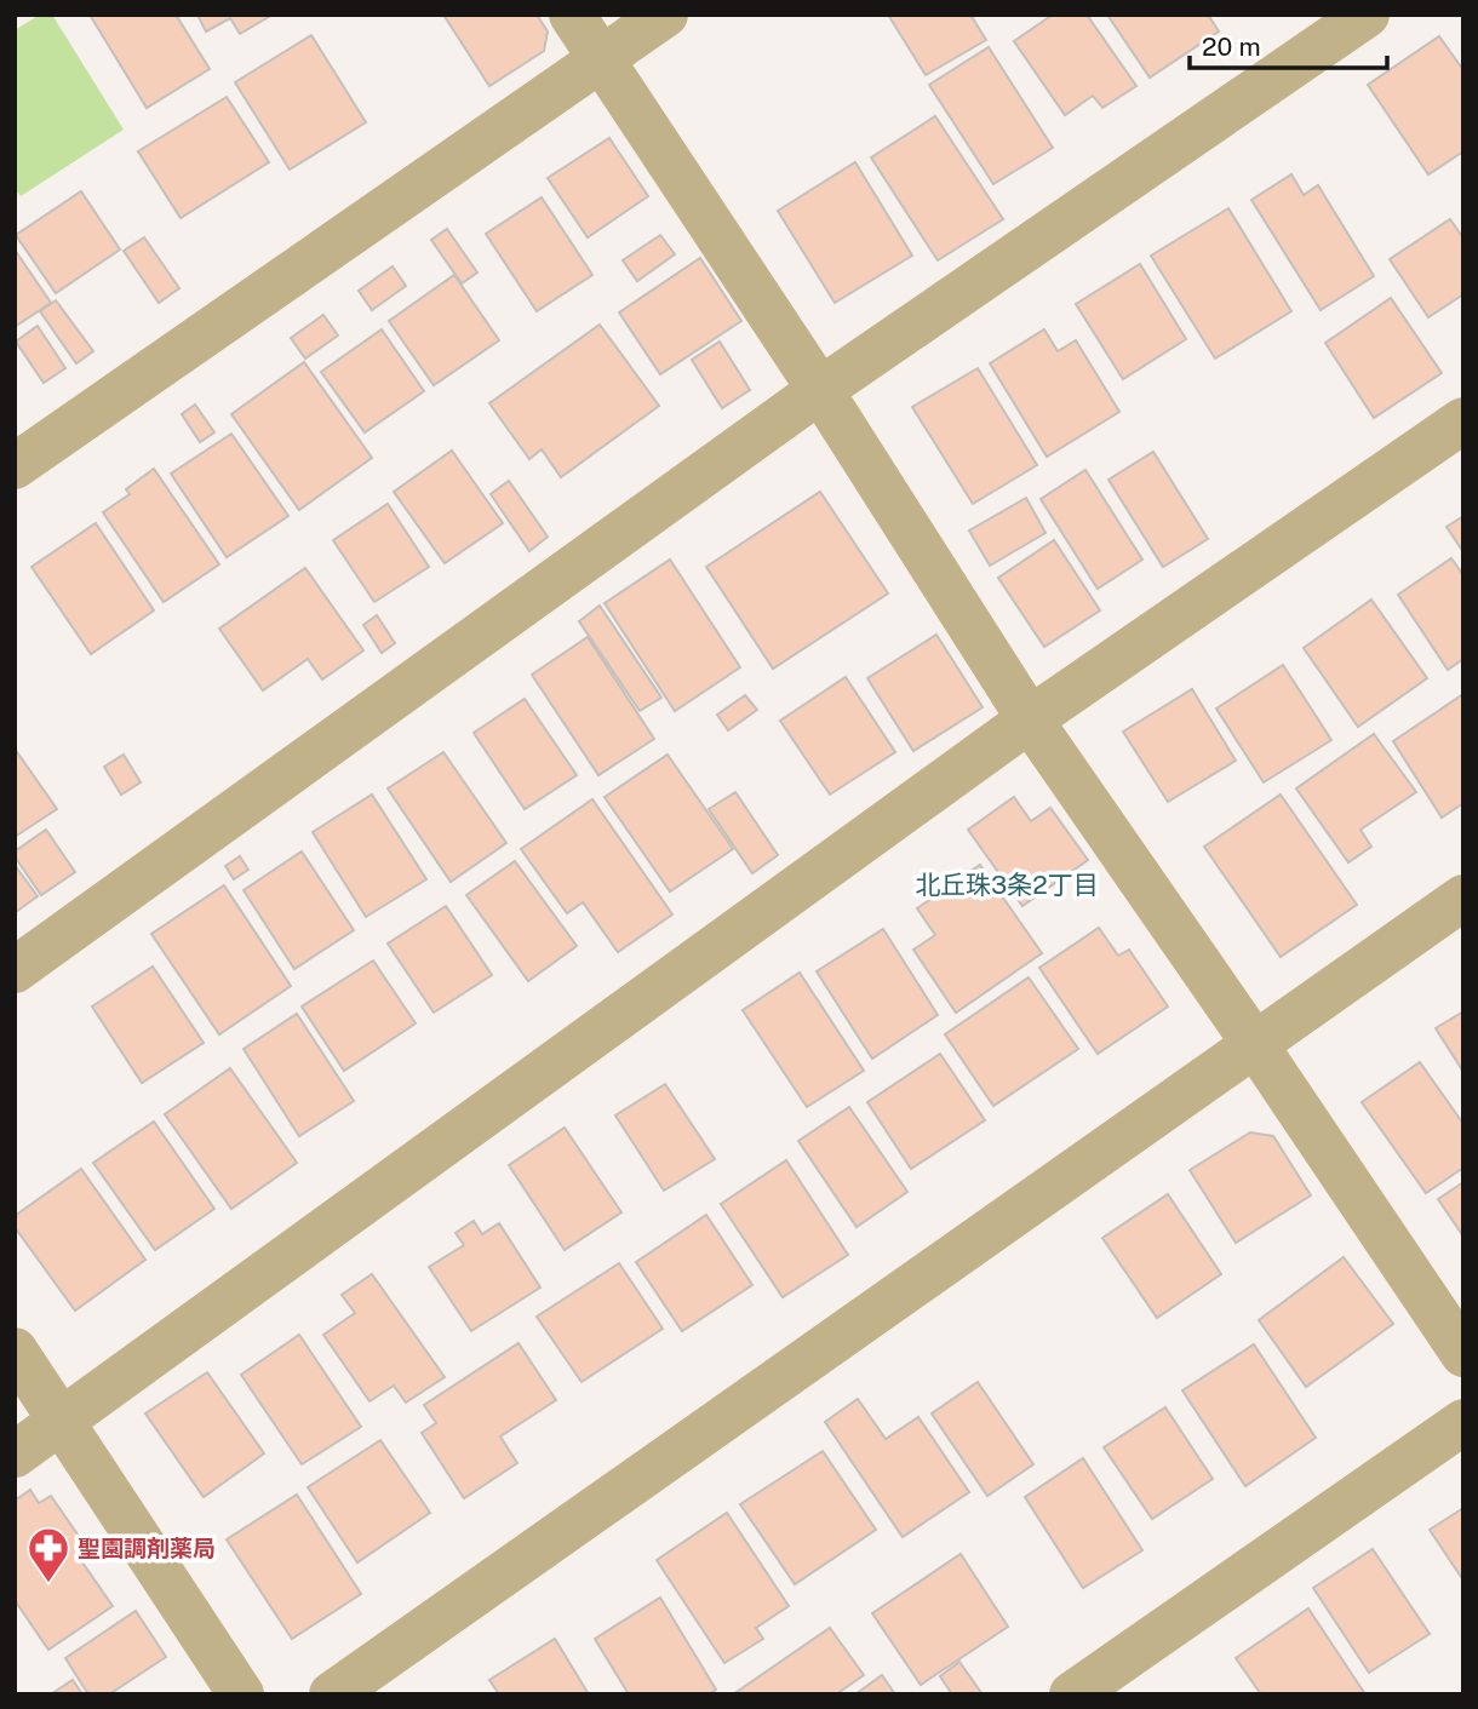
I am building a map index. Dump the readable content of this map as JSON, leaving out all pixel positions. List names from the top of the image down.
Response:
{
  "districts": ["北丘珠3条2丁目"],
  "places": {
    "pharmacy": ["聖園調剤薬局"]
  },
  "scale_bar": "20 m"
}
